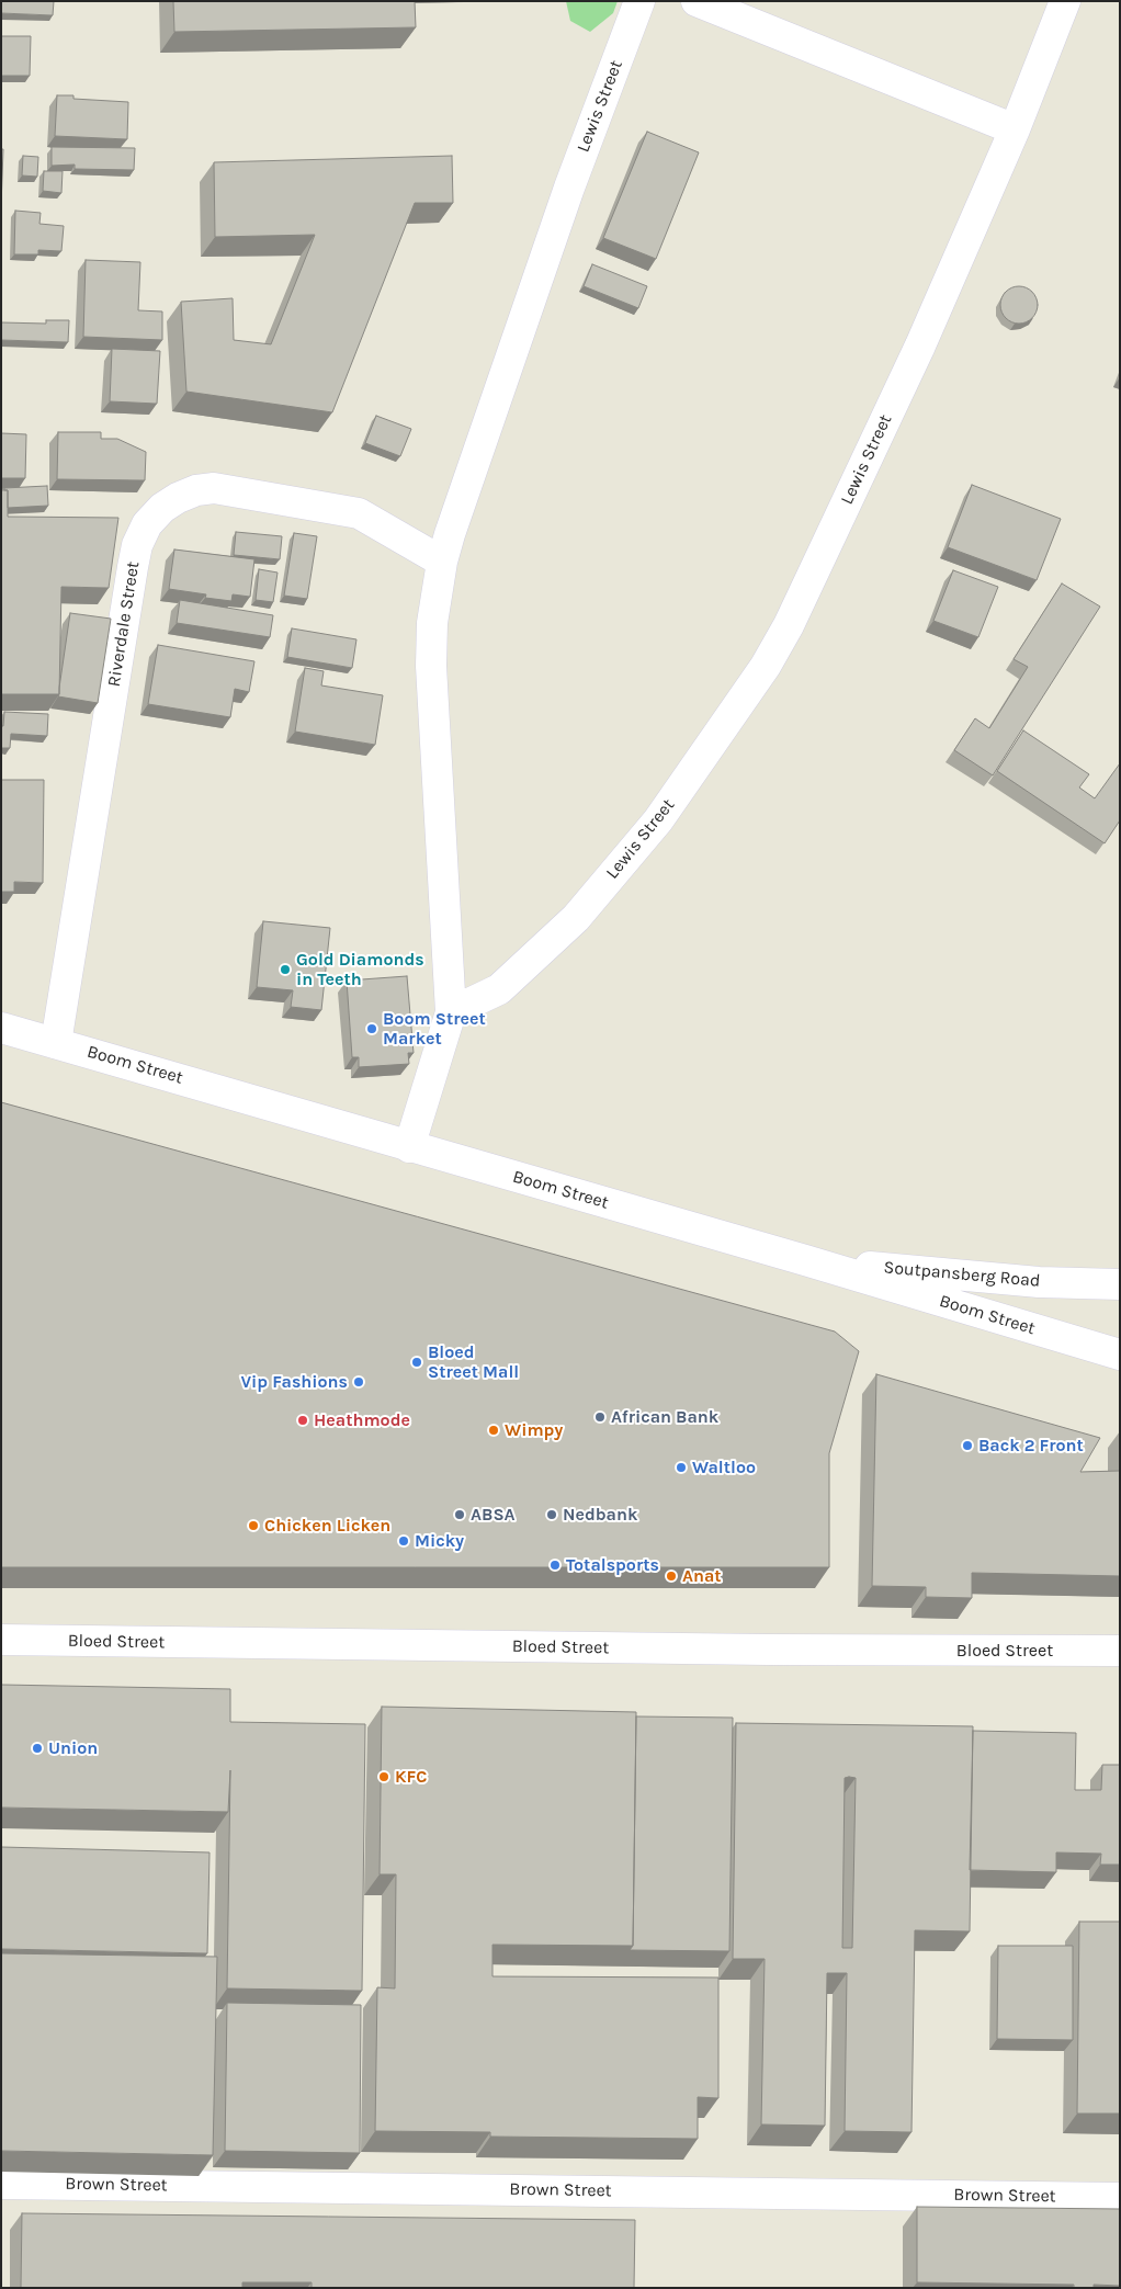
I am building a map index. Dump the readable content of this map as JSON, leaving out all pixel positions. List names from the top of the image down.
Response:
{
  "streets": {
    "street": [
      "Lewis Street",
      "Riverdale Street",
      "Boom Street",
      "Soutpansberg Road",
      "Bloed Street",
      "Brown Street"
    ]
  },
  "crossings": [
    ["Lewis Street", "Riverdale Street"],
    ["Lewis Street", "Boom Street"],
    ["Riverdale Street", "Boom Street"],
    ["Boom Street", "Soutpansberg Road"]
  ],
  "places": [
    "Gold Diamonds in Teeth",
    "Boom Street Market",
    "Bloed Street Mall",
    "Vip Fashions",
    "African Bank",
    "Heathmode",
    "Wimpy",
    "Back 2 Front",
    "Waltloo",
    "ABSA",
    "Nedbank",
    "Chicken Licken",
    "Micky",
    "Totalsports",
    "Anat",
    "Union",
    "KFC"
  ]
}
